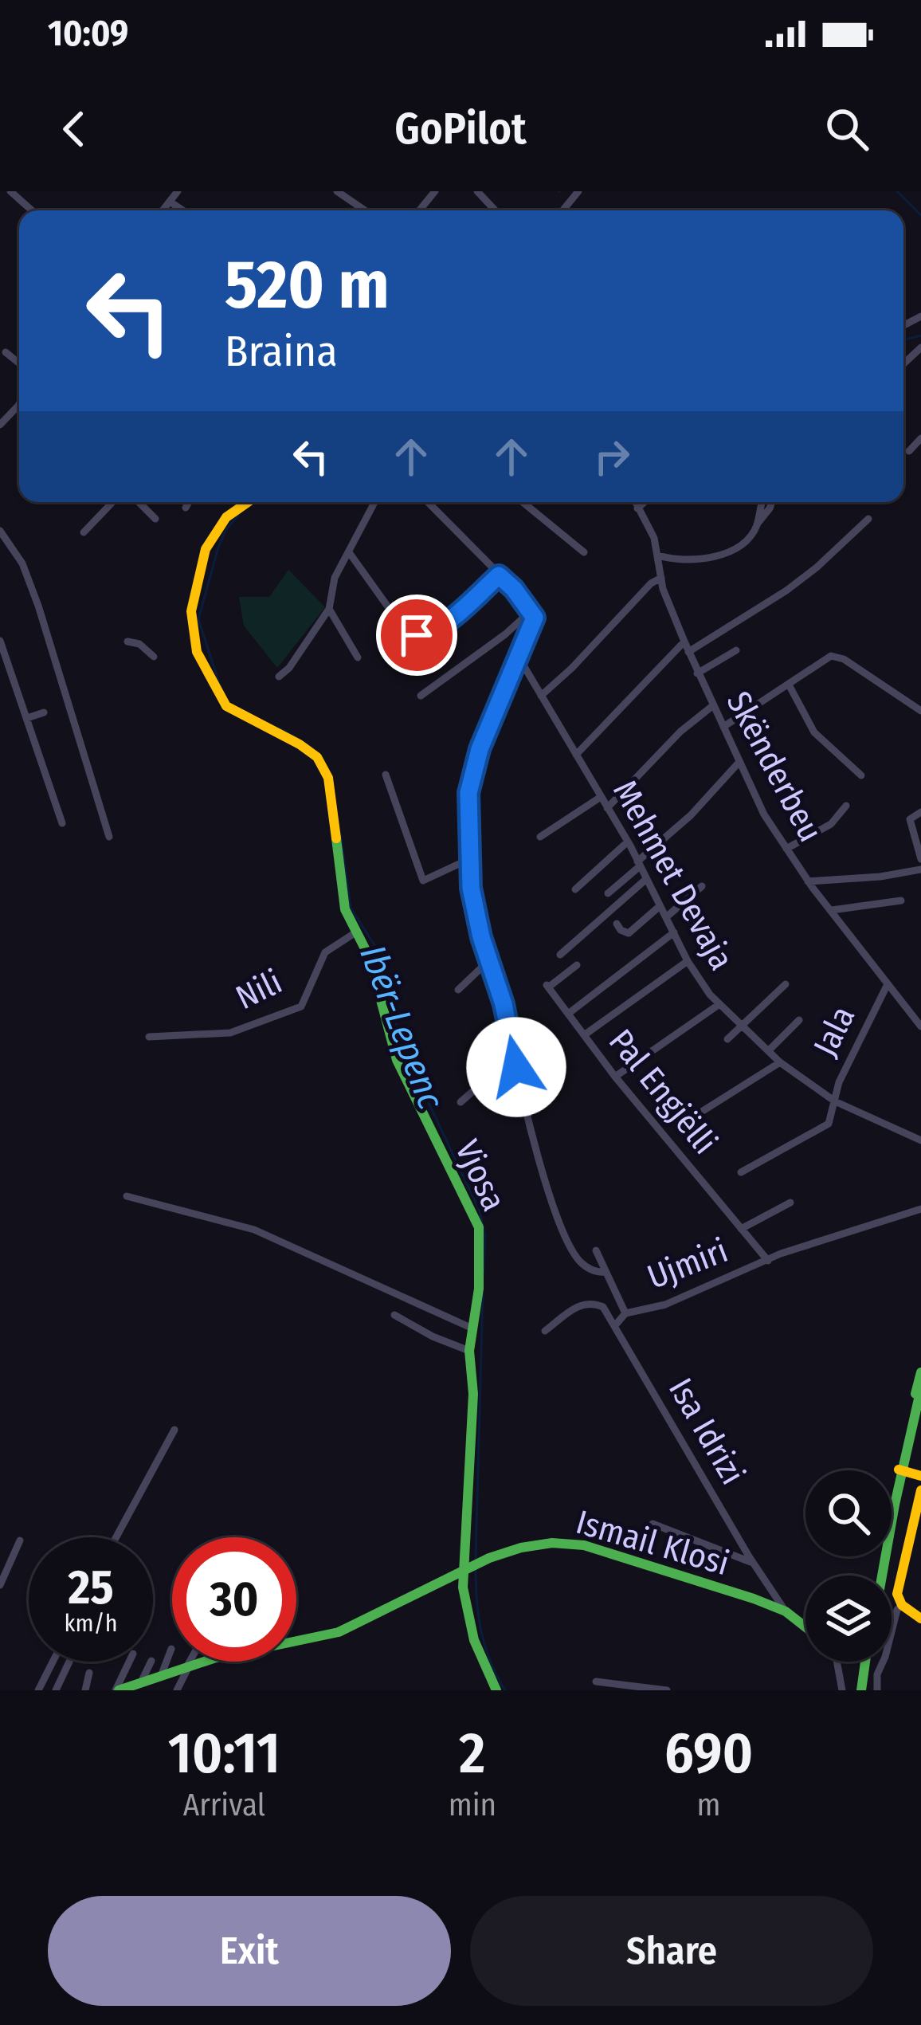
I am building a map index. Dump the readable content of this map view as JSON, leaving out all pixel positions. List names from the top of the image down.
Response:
{
  "streets": {
    "street": [
      "Skënderbeu",
      "Mehmet Devaja",
      "Nili",
      "Jala",
      "Pal Engjëlli",
      "Vjosa",
      "Ujmiri",
      "Isa Idrizi",
      "Ismail Klosi"
    ]
  },
  "crossings": [
    ["Skënderbeu", "Jala"],
    ["Mehmet Devaja", "Jala"],
    ["Nili", "Vjosa"],
    ["Pal Engjëlli", "Ujmiri"],
    ["Vjosa", "Ismail Klosi"],
    ["Ujmiri", "Isa Idrizi"],
    ["Isa Idrizi", "Ismail Klosi"]
  ],
  "water": ["Ibër-Lepenc"],
  "page": {
    "status": "10:09",
    "header": "GoPilot",
    "turn": ["520 m", "Braina"],
    "speed": "25 km/h",
    "limit": "30",
    "eta": [
      "10:11",
      "Arrival",
      "2",
      "min",
      "690",
      "m"
    ],
    "buttons": ["Exit", "Share"]
  }
}
